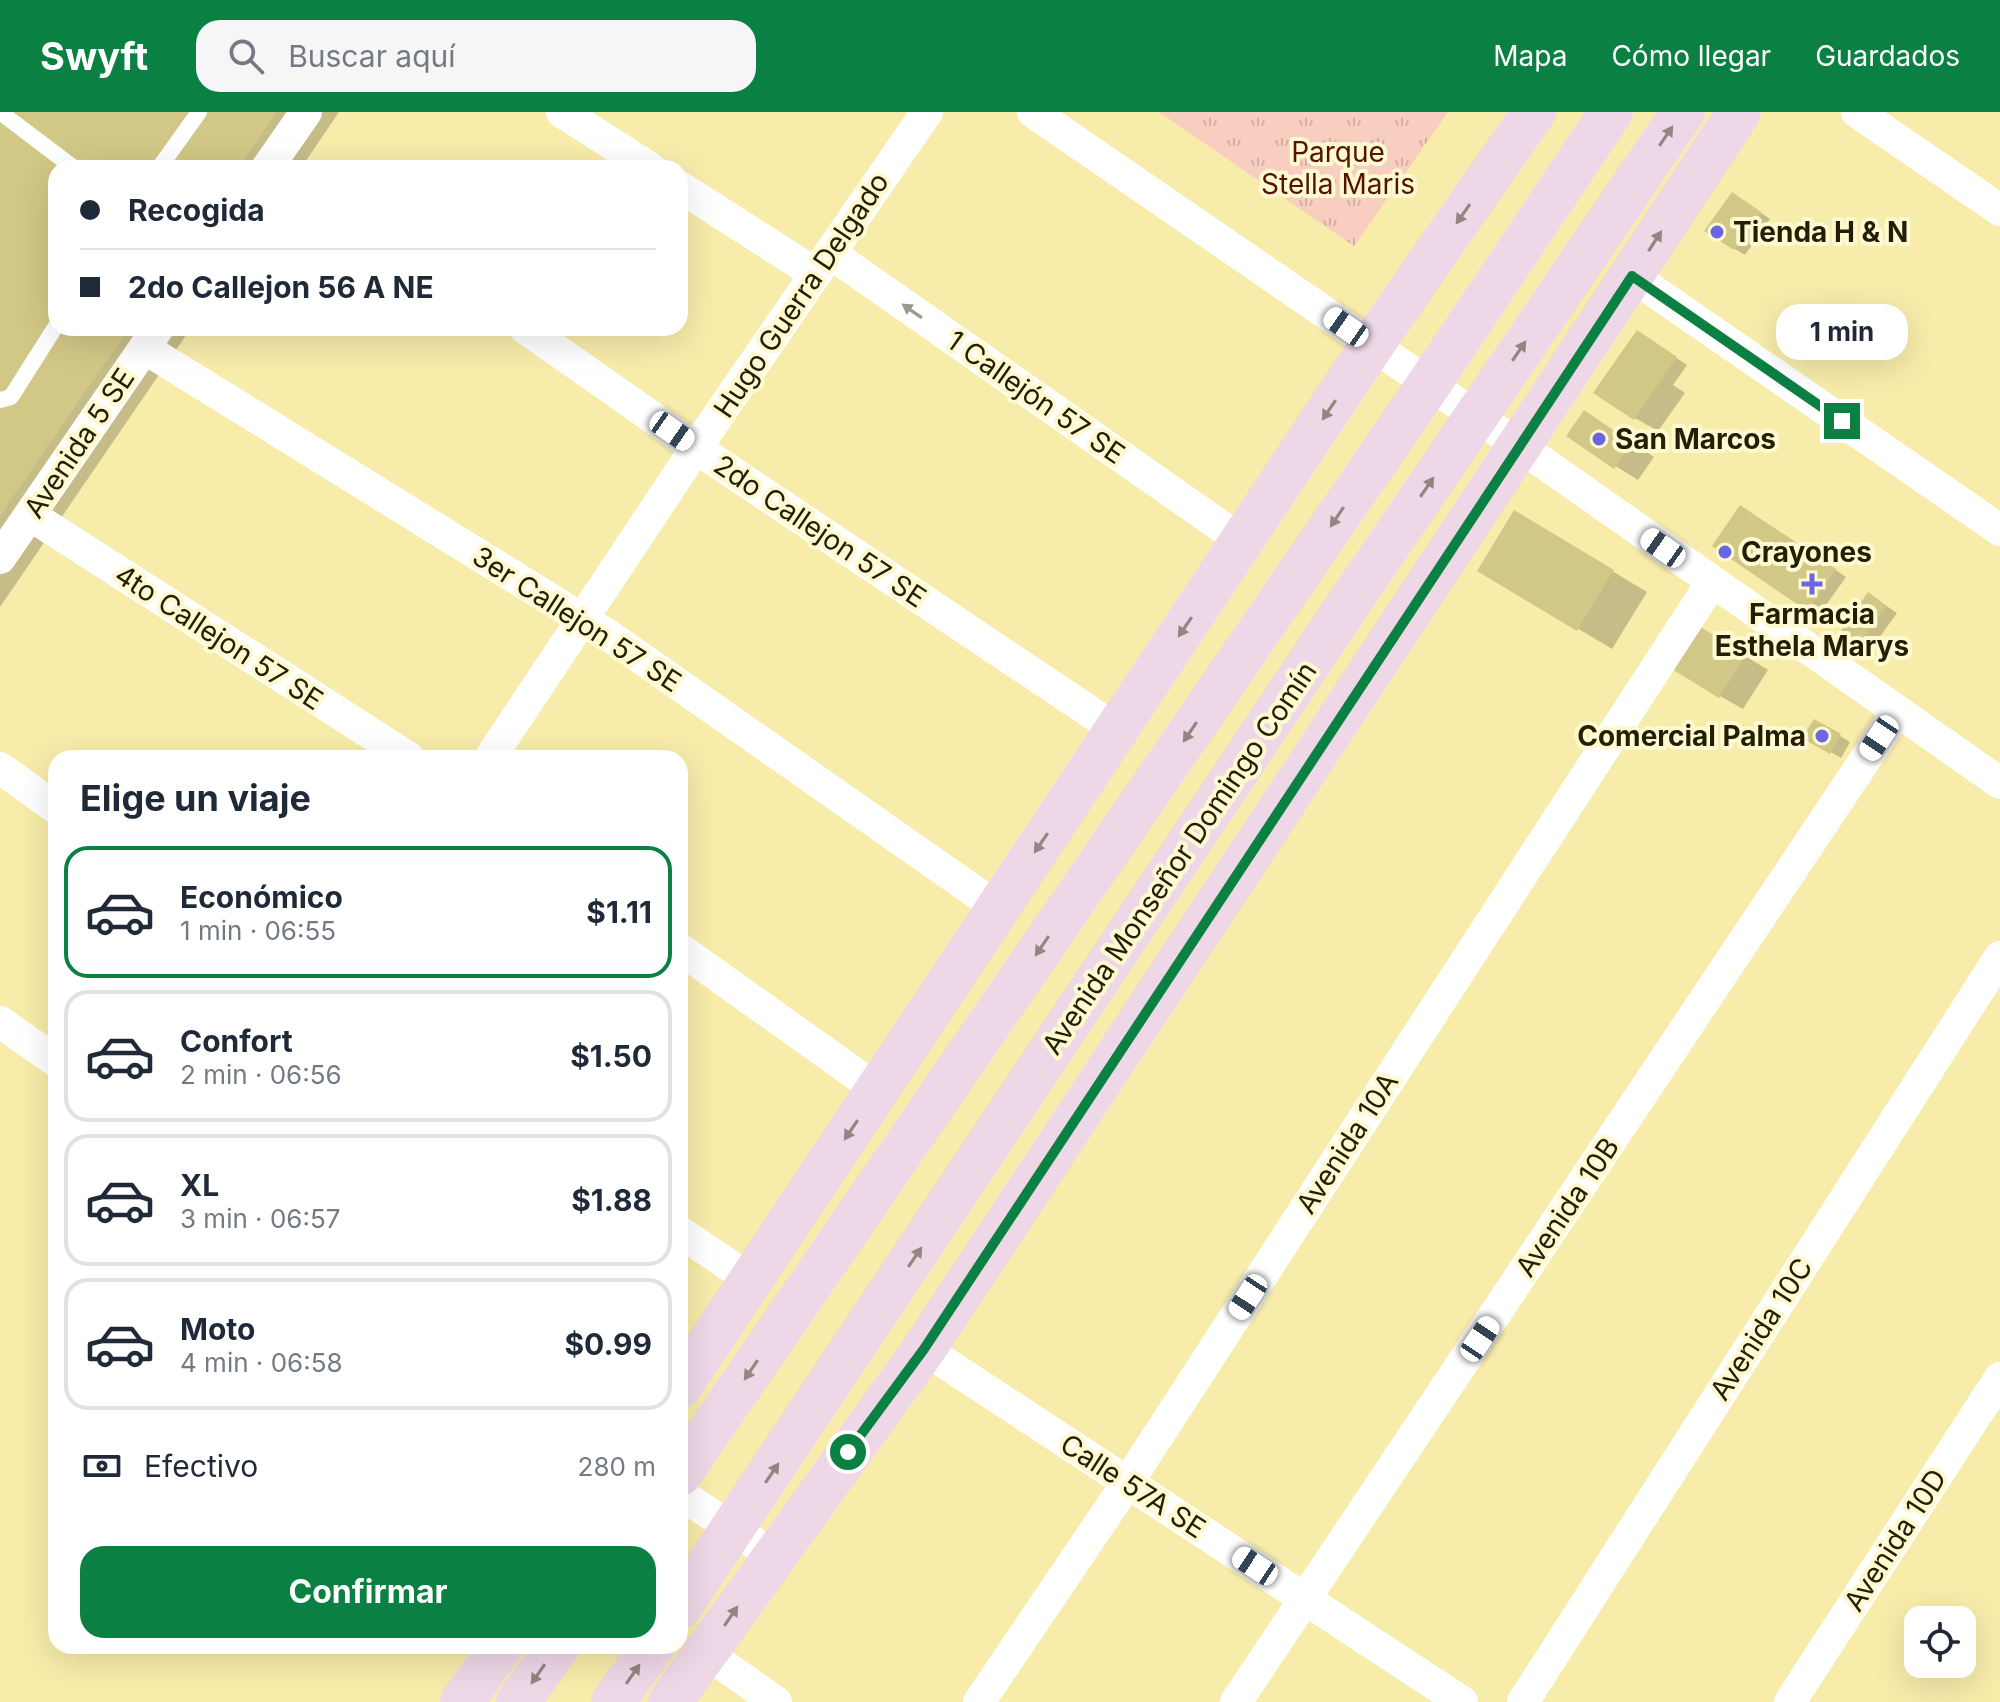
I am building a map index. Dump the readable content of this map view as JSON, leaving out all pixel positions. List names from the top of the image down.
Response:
{
  "streets": {
    "main road": ["Avenida Monseñor Domingo Comín"],
    "street": [
      "Hugo Guerra Delgado",
      "1 Callejón 57 SE",
      "Avenida 5 SE",
      "2do Callejon 57 SE",
      "3er Callejon 57 SE",
      "4to Callejon 57 SE",
      "Avenida 10A",
      "Avenida 10B",
      "Avenida 10C",
      "Calle 57A SE",
      "Avenida 10D"
    ]
  },
  "crossings": [
    ["Hugo Guerra Delgado", "1 Callejón 57 SE"],
    ["Hugo Guerra Delgado", "2do Callejon 57 SE"],
    ["Hugo Guerra Delgado", "3er Callejon 57 SE"],
    ["Avenida 5 SE", "3er Callejon 57 SE"],
    ["Avenida 5 SE", "4to Callejon 57 SE"],
    ["Avenida Monseñor Domingo Comín", "Calle 57A SE"],
    ["Avenida 10A", "Calle 57A SE"],
    ["Avenida 10B", "Calle 57A SE"]
  ],
  "parks": ["Parque Stella Maris"],
  "places": {
    "other": [
      "Tienda H & N",
      "San Marcos",
      "Crayones",
      "Comercial Palma"
    ],
    "health": ["Farmacia Esthela Marys"]
  },
  "page": {
    "header": "Swyft",
    "search": "Buscar aquí",
    "nav": ["Mapa", "Cómo llegar", "Guardados"],
    "banner": ["Recogida", "2do Callejon 56 A NE"],
    "bubble": "1 min",
    "heading": "Elige un viaje",
    "list": [
      {
        "name": "Económico",
        "note": "1 min · 06:55",
        "value": "$1.11"
      },
      {
        "name": "Confort",
        "note": "2 min · 06:56",
        "value": "$1.50"
      },
      {
        "name": "XL",
        "note": "3 min · 06:57",
        "value": "$1.88"
      },
      {
        "name": "Moto",
        "note": "4 min · 06:58",
        "value": "$0.99"
      }
    ],
    "pay": ["Efectivo", "280 m"],
    "buttons": "Confirmar"
  }
}
